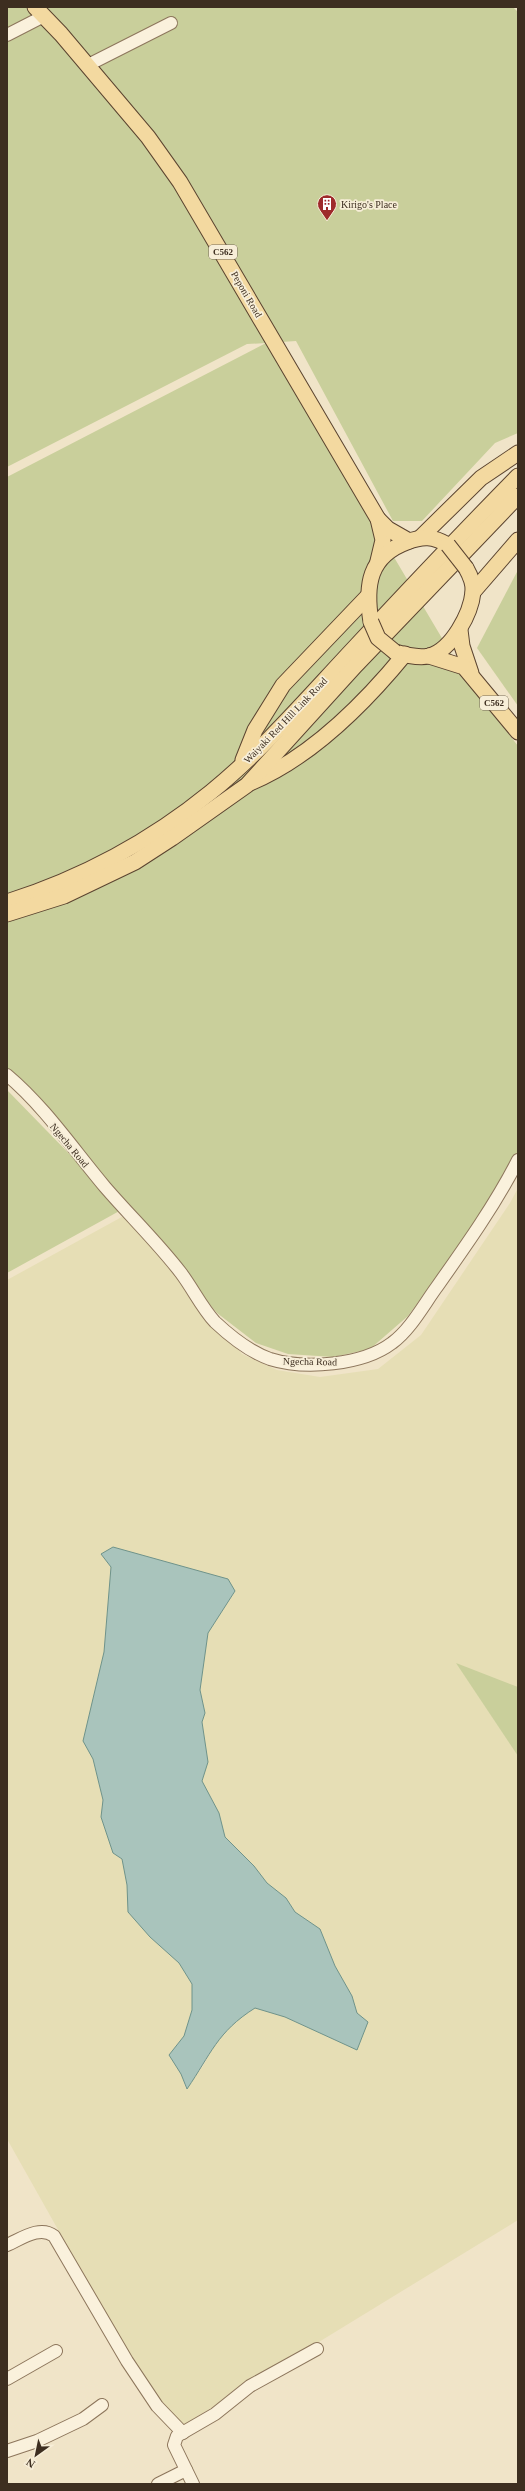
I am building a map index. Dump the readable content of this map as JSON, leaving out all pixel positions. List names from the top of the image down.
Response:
{
  "streets": {
    "main road": ["C562", "Peponi Road", "Waiyaki Red Hill Link Road"],
    "street": ["Ngecha Road"]
  },
  "crossings": [
    ["C562", "Peponi Road"]
  ],
  "places": {
    "building": ["Kirigo's Place"]
  },
  "north": "bottom left"
}
